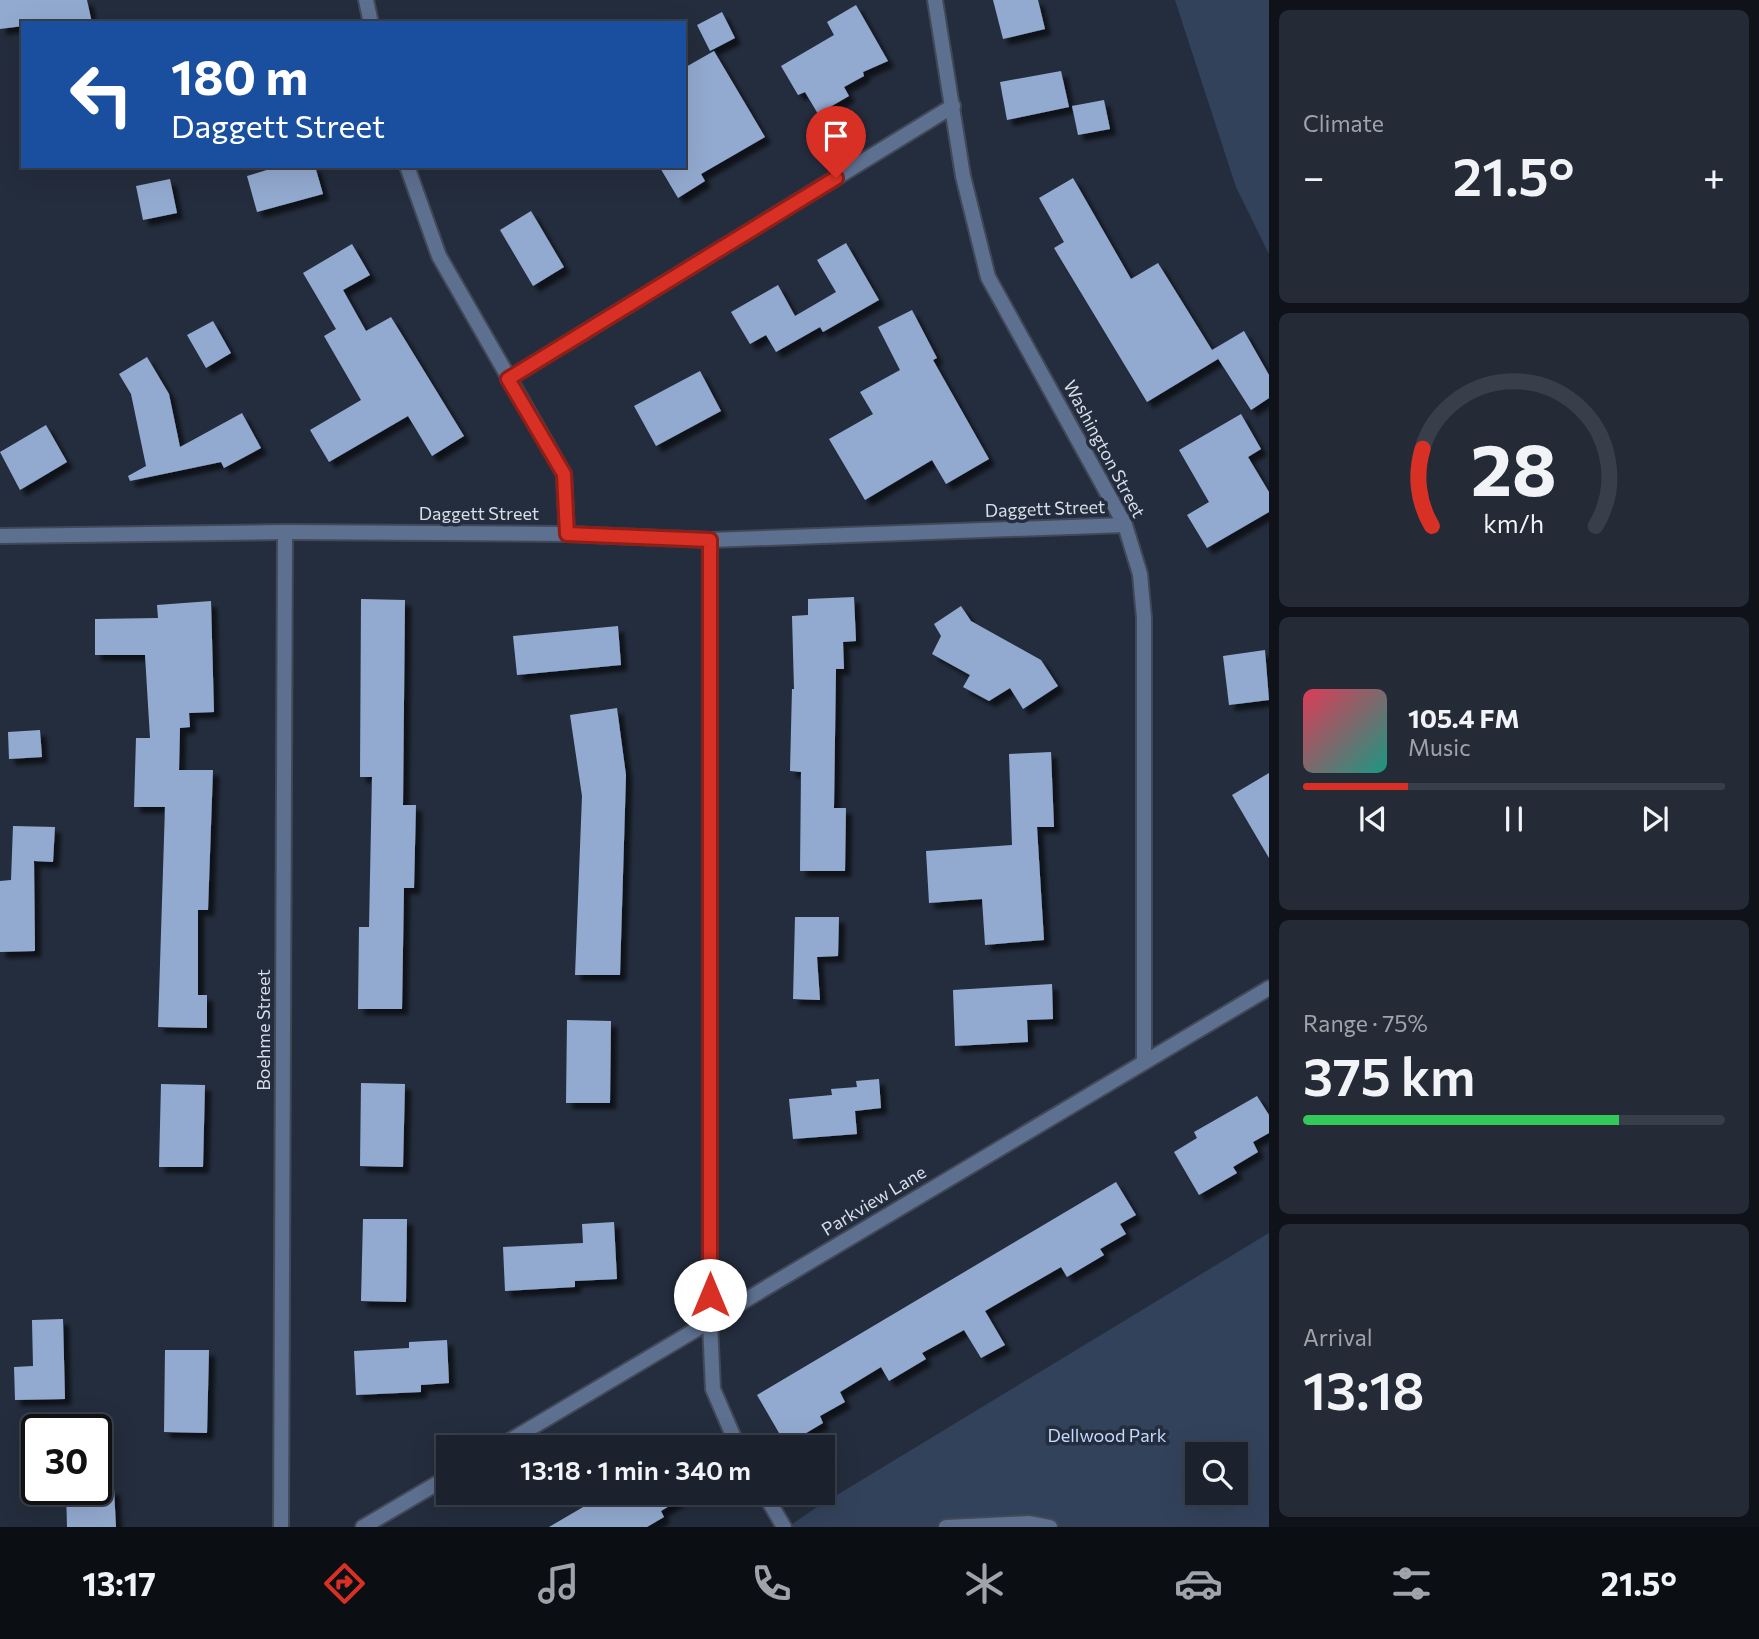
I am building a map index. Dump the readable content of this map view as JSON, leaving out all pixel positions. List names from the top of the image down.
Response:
{
  "streets": {
    "street": [
      "Washington Street",
      "Daggett Street",
      "Boehme Street",
      "Parkview Lane"
    ]
  },
  "crossings": [
    ["Washington Street", "Daggett Street"],
    ["Washington Street", "Parkview Lane"],
    ["Daggett Street", "Boehme Street"]
  ],
  "parks": ["Dellwood Park"],
  "page": {
    "tile": [
      "Climate",
      ["Range · 75%", "375 km"],
      ["Arrival", "13:18"]
    ],
    "turn": ["180 m", "Daggett Street"],
    "heat": ["−", "21.5°", "+"],
    "song": ["105.4 FM", "Music"],
    "limit": "30",
    "trip": "13:18 · 1 min · 340 m",
    "tabs": ["13:17", "21.5°"],
    "gauge": ["28", "km/h"]
  }
}
